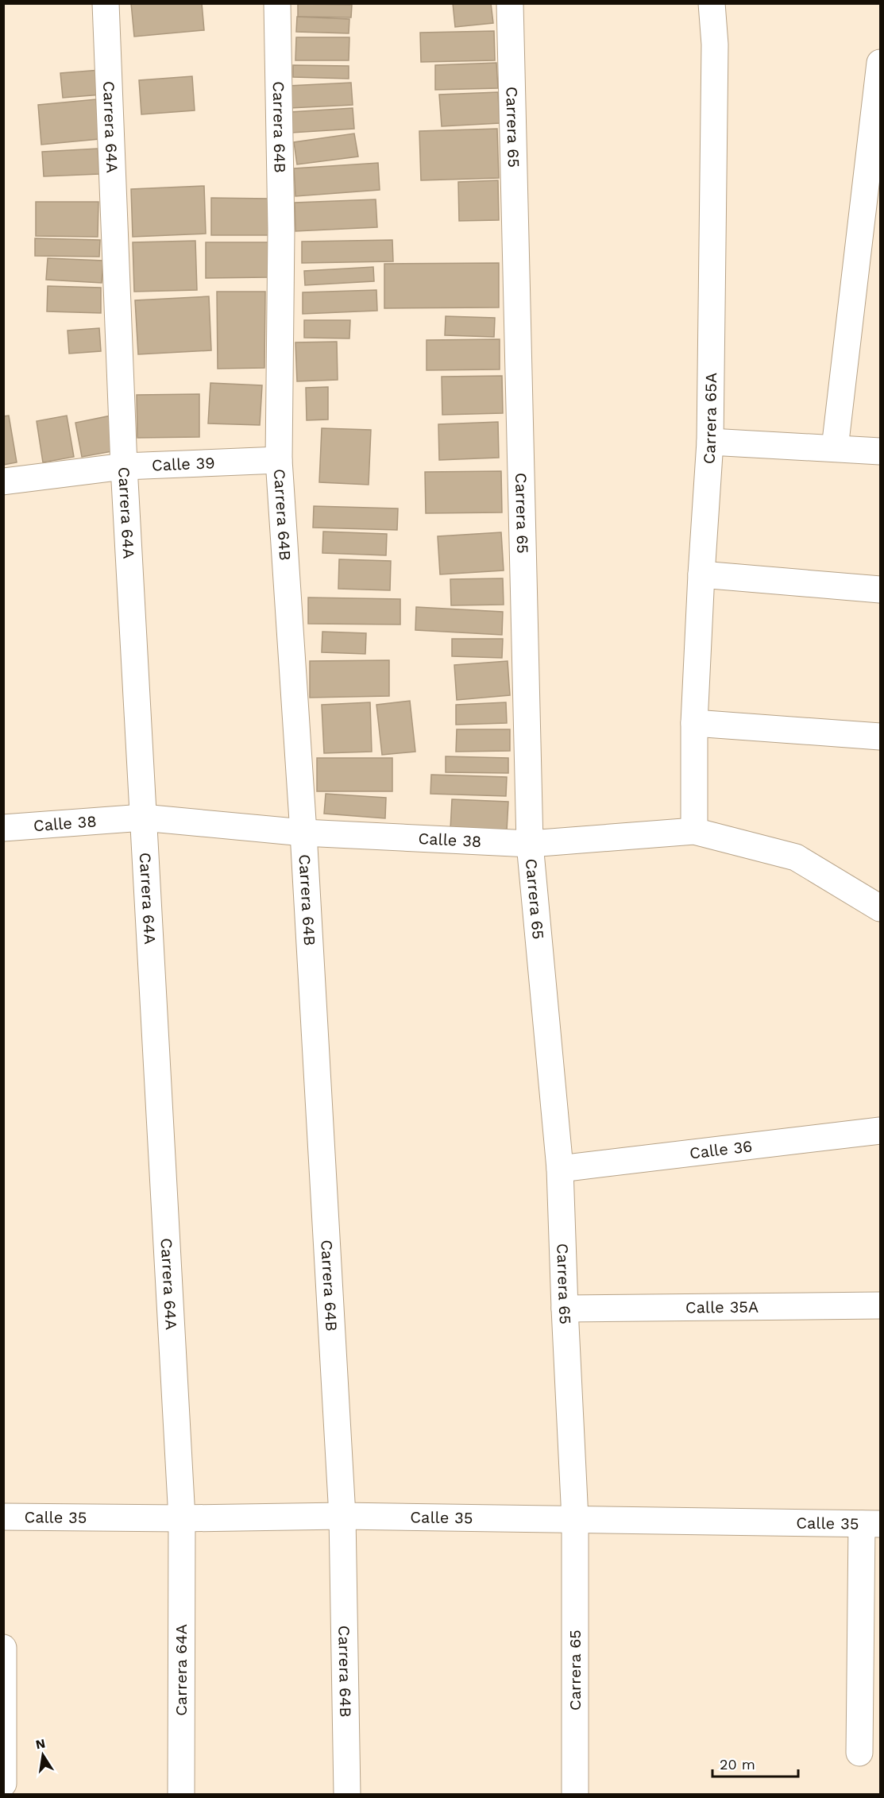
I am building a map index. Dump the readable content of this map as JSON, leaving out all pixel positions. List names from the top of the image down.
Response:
{
  "streets": {
    "street": [
      "Carrera 64A",
      "Carrera 64B",
      "Carrera 65",
      "Carrera 65A",
      "Calle 39",
      "Calle 38",
      "Calle 36",
      "Calle 35A",
      "Calle 35"
    ]
  },
  "crossings": [
    ["Carrera 64A", "Calle 39"],
    ["Carrera 64A", "Calle 38"],
    ["Carrera 64A", "Calle 35"],
    ["Carrera 64B", "Calle 39"],
    ["Carrera 64B", "Calle 38"],
    ["Carrera 64B", "Calle 35"],
    ["Carrera 65", "Calle 38"],
    ["Carrera 65", "Calle 36"],
    ["Carrera 65", "Calle 35A"],
    ["Carrera 65", "Calle 35"],
    ["Carrera 65A", "Calle 38"]
  ],
  "scale_bar": "20 m",
  "north": "top"
}
